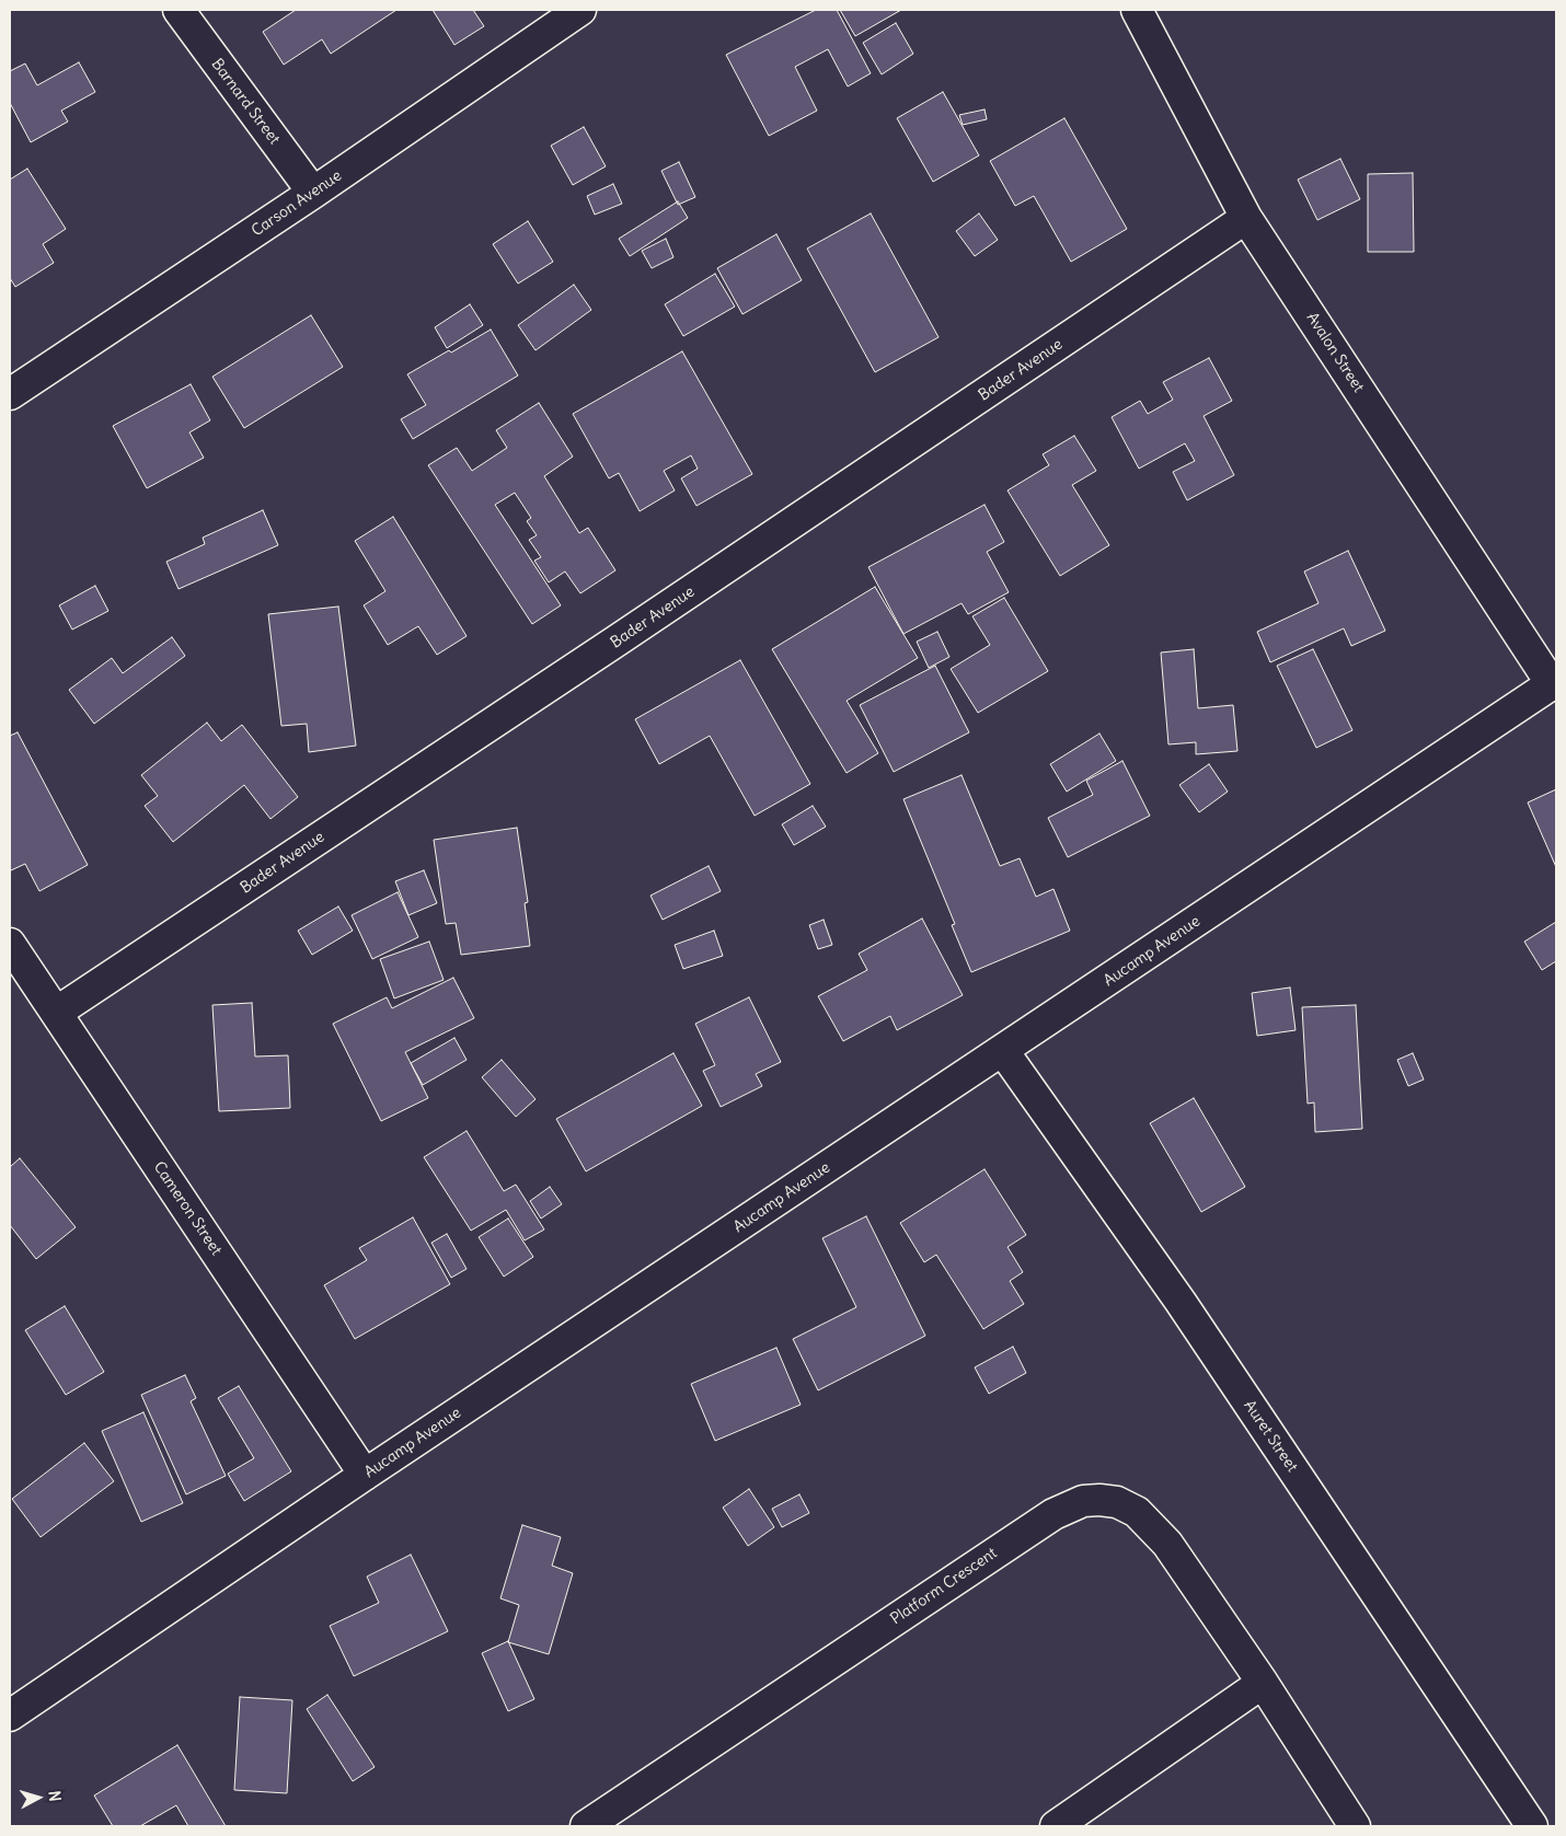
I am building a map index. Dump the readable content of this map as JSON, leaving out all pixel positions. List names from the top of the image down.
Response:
{
  "streets": {
    "street": [
      "Barnard Street",
      "Carson Avenue",
      "Avalon Street",
      "Bader Avenue",
      "Aucamp Avenue",
      "Cameron Street",
      "Auret Street",
      "Platform Crescent"
    ]
  },
  "crossings": [
    ["Barnard Street", "Carson Avenue"],
    ["Avalon Street", "Bader Avenue"],
    ["Avalon Street", "Aucamp Avenue"],
    ["Bader Avenue", "Cameron Street"],
    ["Aucamp Avenue", "Cameron Street"],
    ["Aucamp Avenue", "Auret Street"]
  ],
  "north": "right"
}
